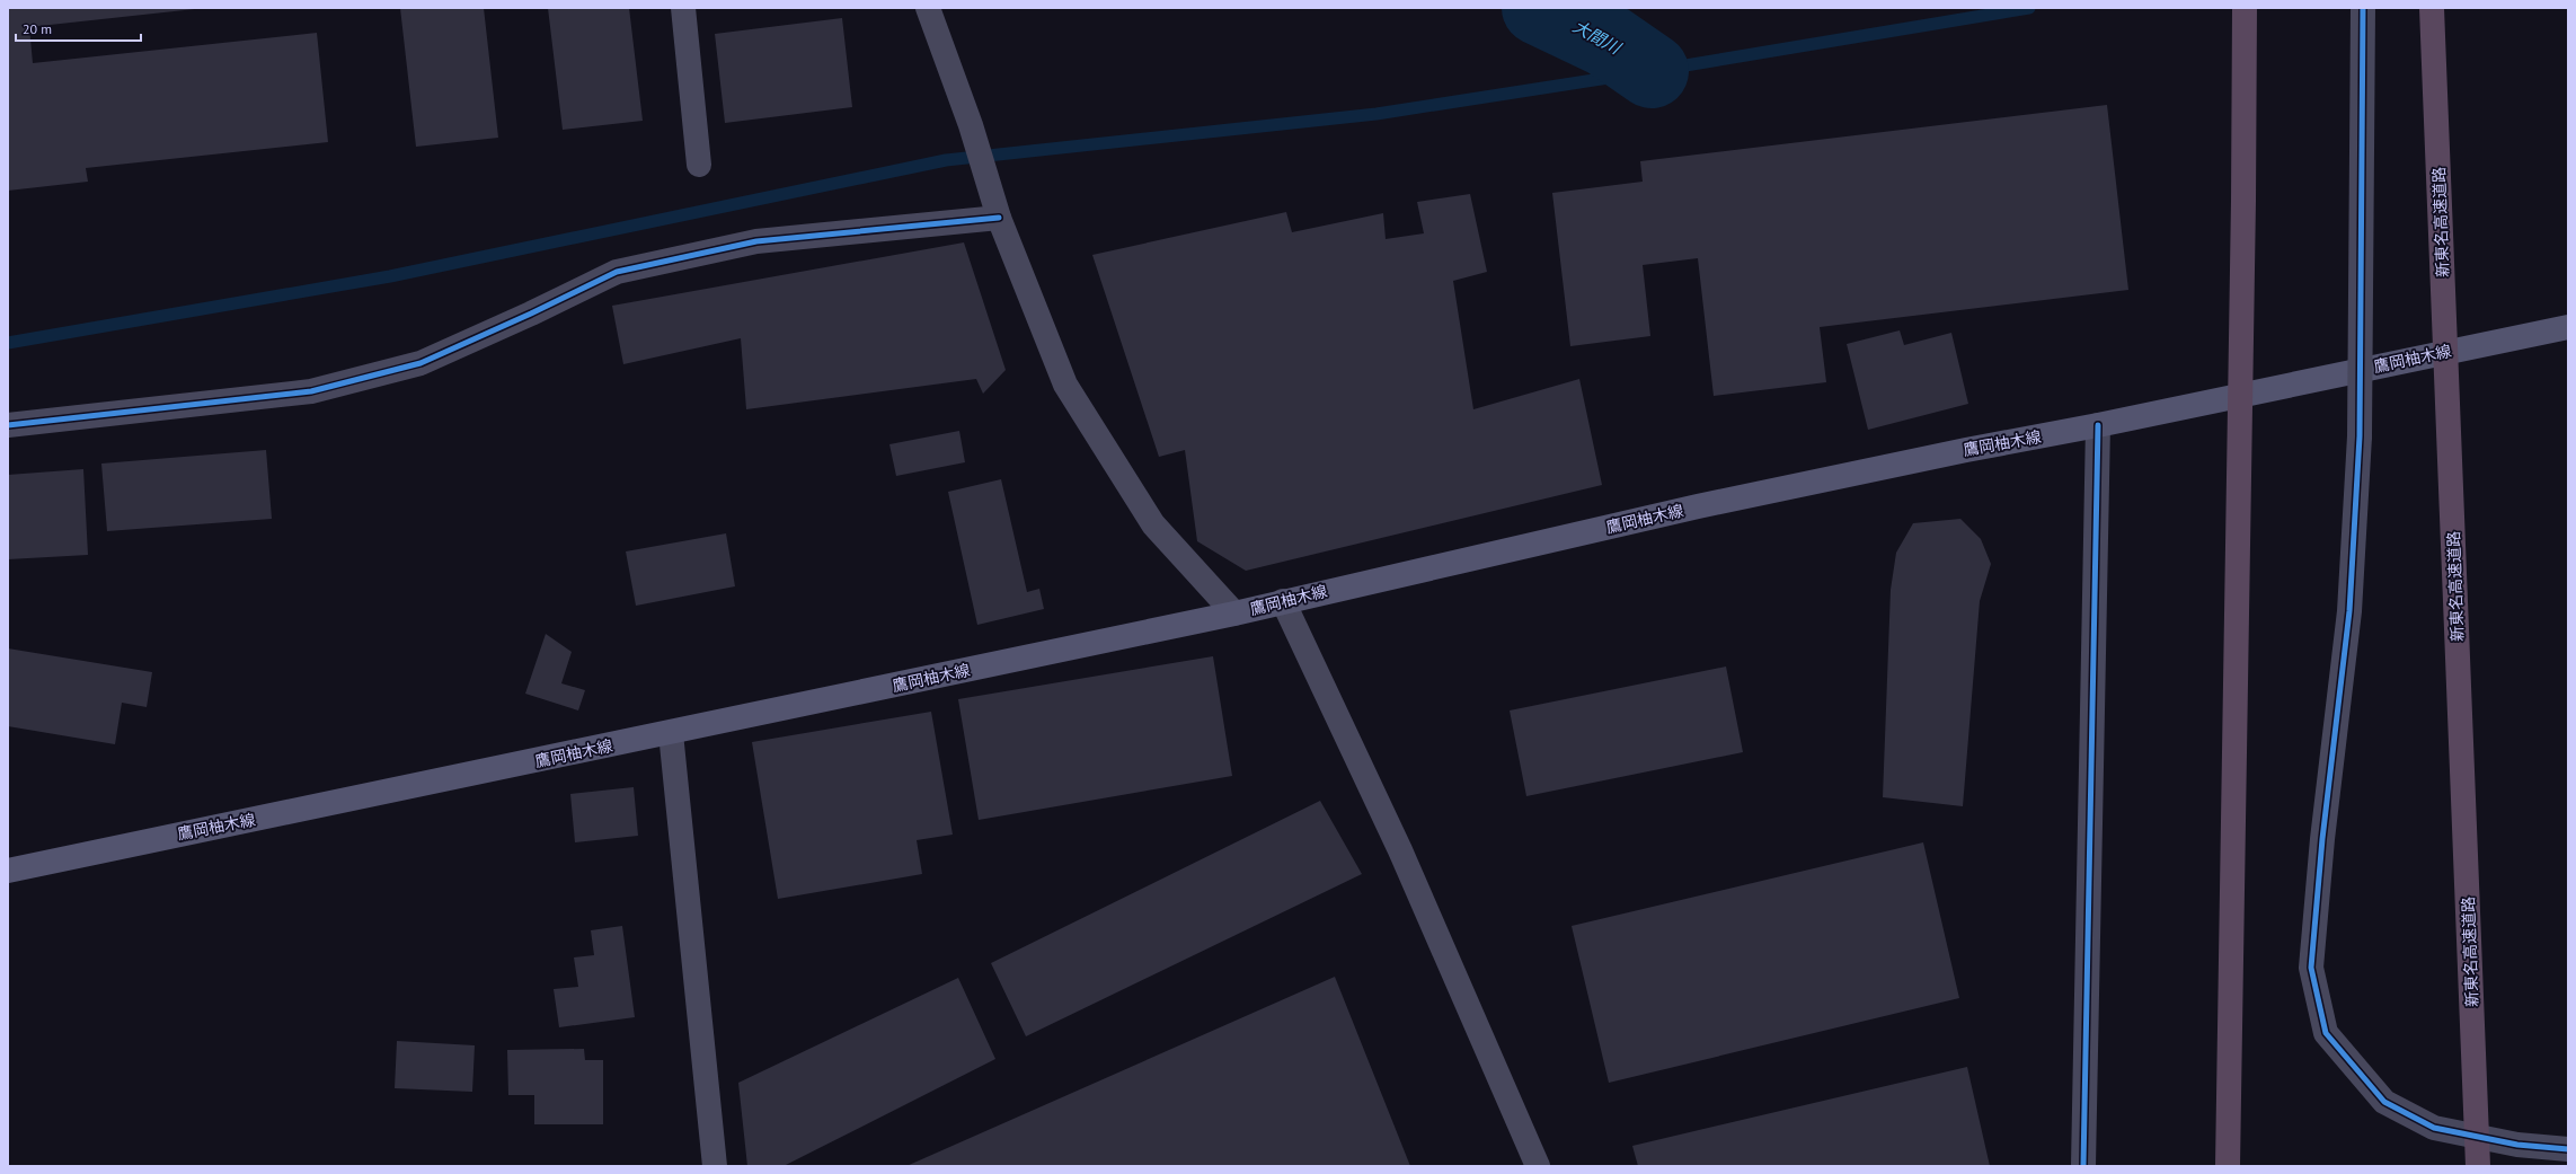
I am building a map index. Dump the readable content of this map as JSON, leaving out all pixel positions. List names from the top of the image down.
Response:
{
  "streets": {
    "highway": ["新東名高速道路"],
    "main road": ["鷹岡柚木線"]
  },
  "water": ["大間川"],
  "scale_bar": "20 m"
}
